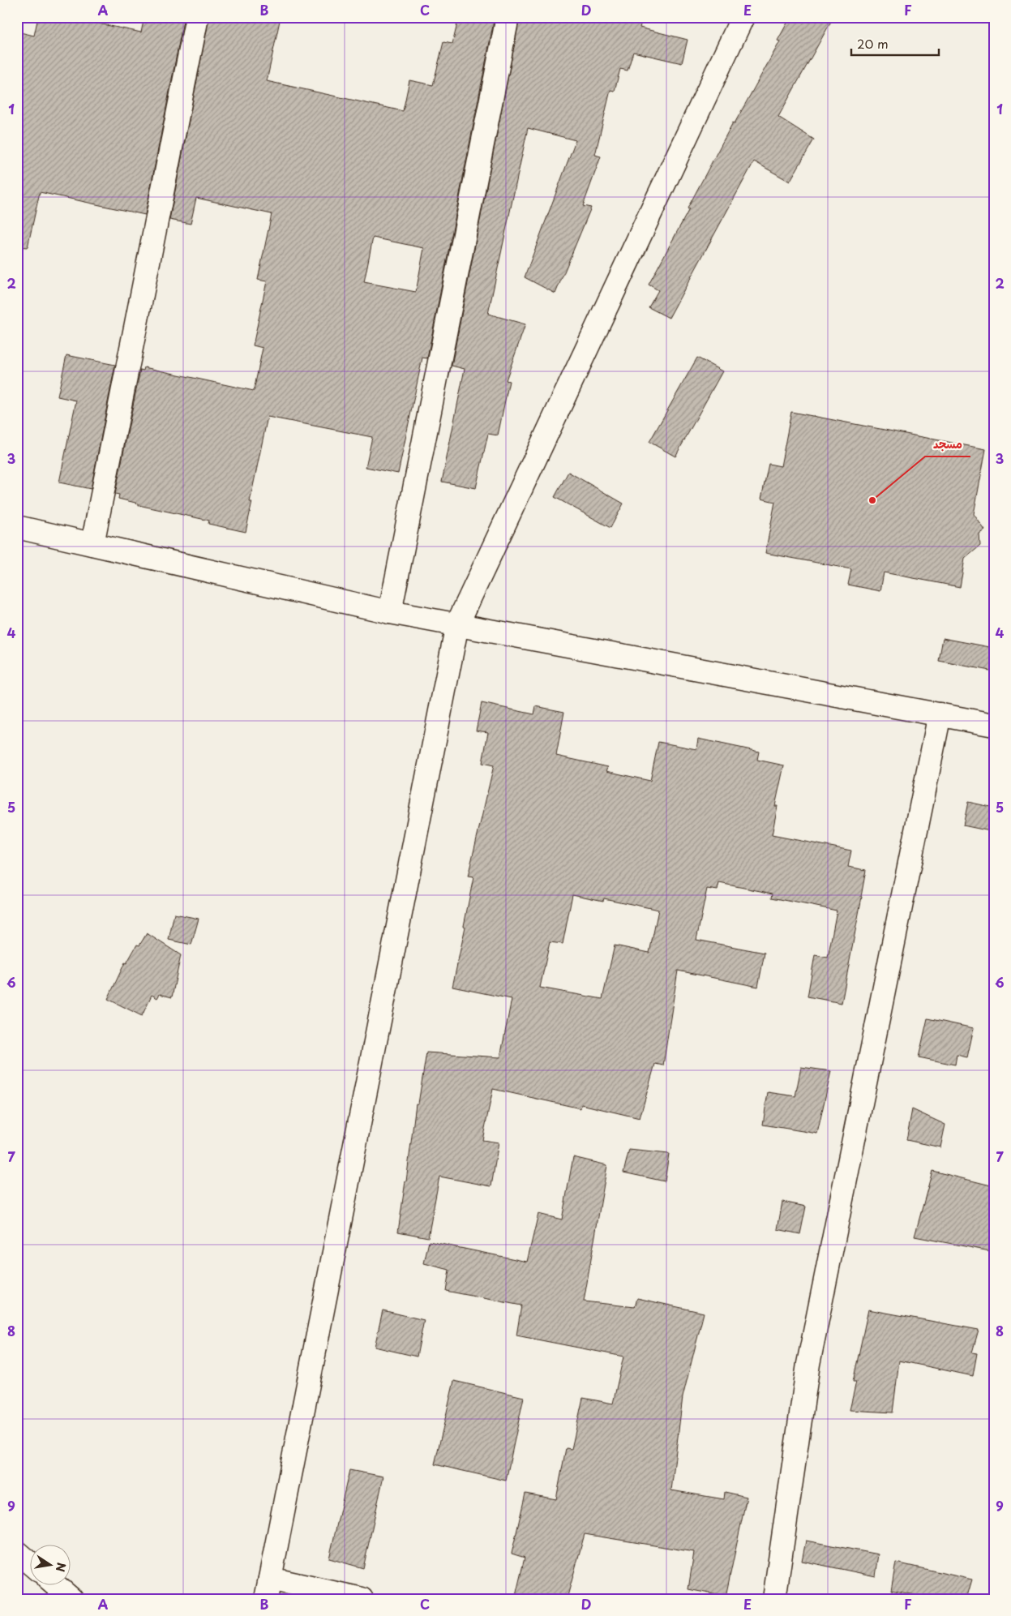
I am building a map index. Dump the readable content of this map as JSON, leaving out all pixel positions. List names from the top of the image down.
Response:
{
  "places": ["مسجد"],
  "scale_bar": "20 m",
  "north": "right",
  "grid": {
    "columns": [
      "A",
      "B",
      "C",
      "D",
      "E",
      "F"
    ],
    "rows": [
      "1",
      "2",
      "3",
      "4",
      "5",
      "6",
      "7",
      "8",
      "9"
    ]
  }
}
